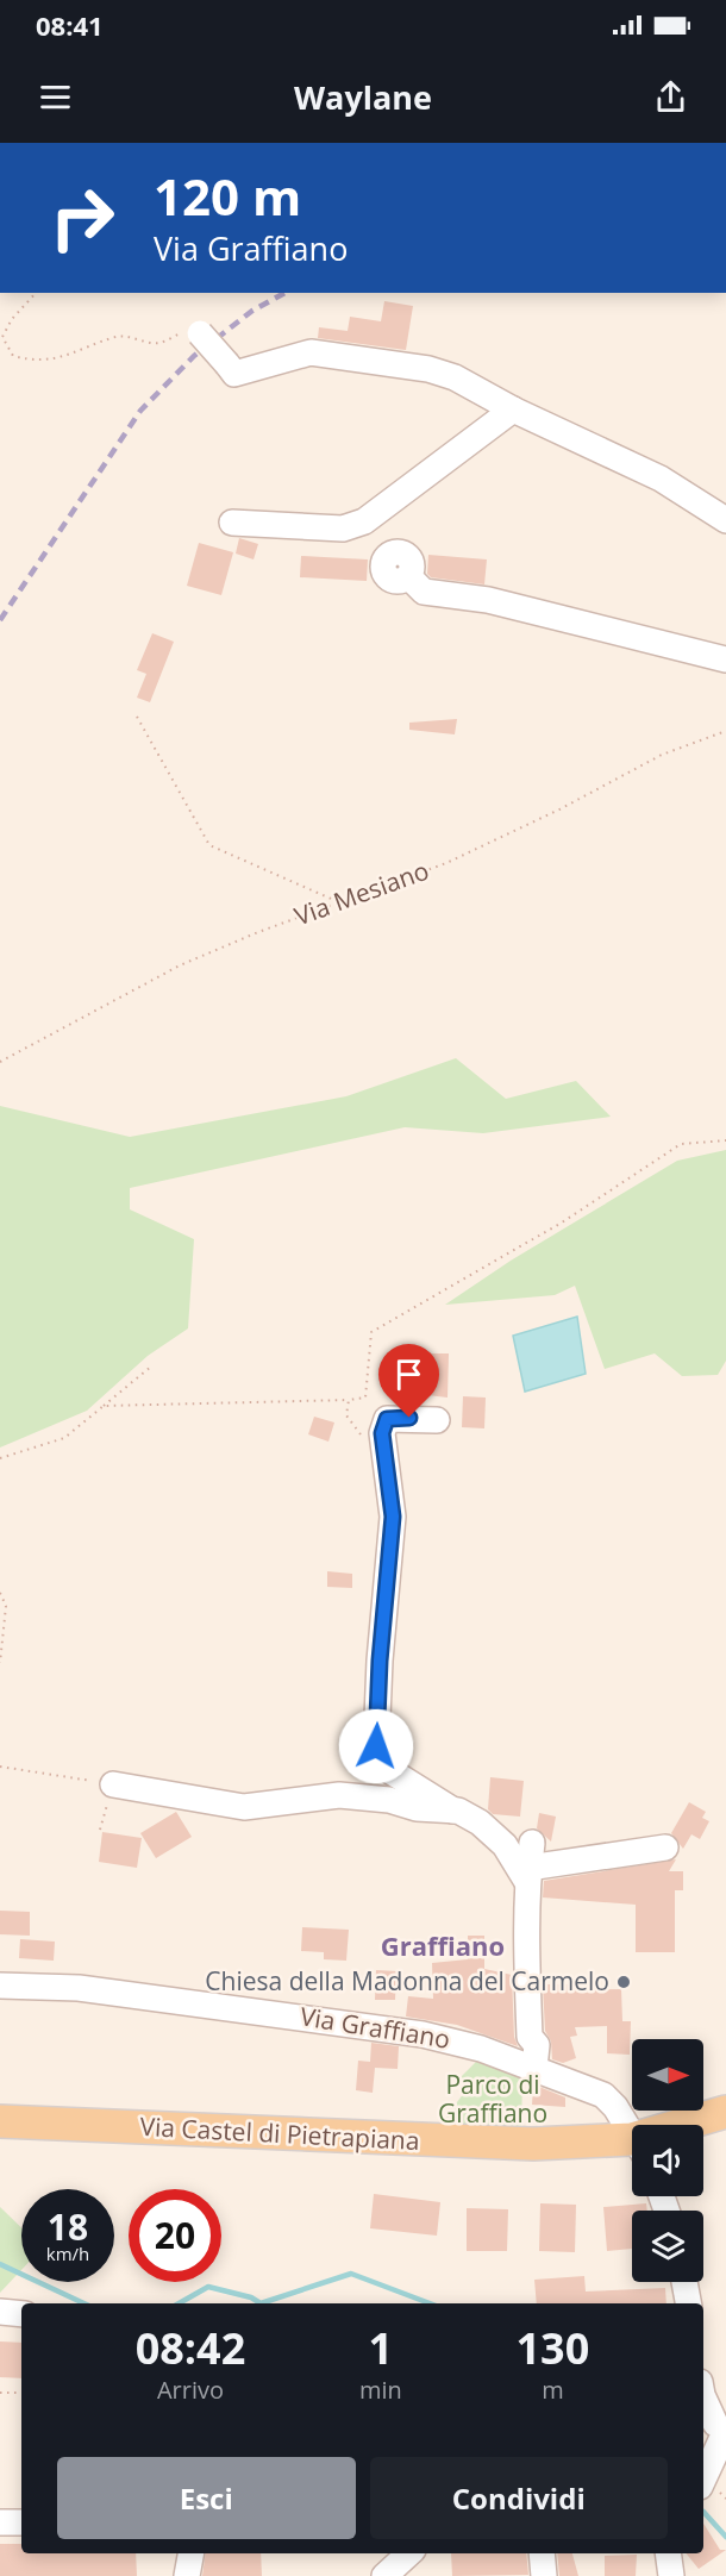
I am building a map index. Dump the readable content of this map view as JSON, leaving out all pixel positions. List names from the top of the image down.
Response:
{
  "streets": {
    "main road": ["Via Castel di Pietrapiana"],
    "street": ["Via Graffiano"],
    "path": ["Via Mesiano"]
  },
  "districts": ["Graffiano"],
  "parks": ["Parco di Graffiano"],
  "places": ["Chiesa della Madonna del Carmelo"],
  "north": "right",
  "page": {
    "status": "08:41",
    "header": "Waylane",
    "turn": ["120 m", "Via Graffiano"],
    "speed": "18 km/h",
    "limit": "20",
    "eta": [
      "08:42",
      "Arrivo",
      "1",
      "min",
      "130",
      "m"
    ],
    "buttons": ["Esci", "Condividi"]
  }
}
